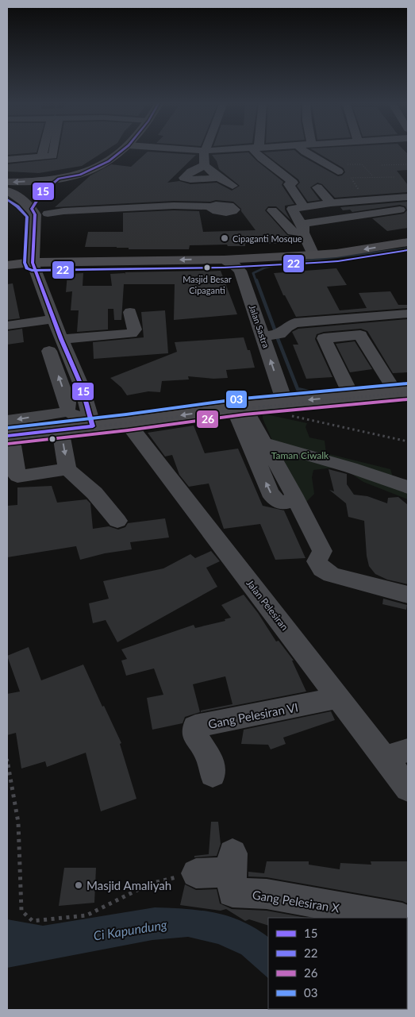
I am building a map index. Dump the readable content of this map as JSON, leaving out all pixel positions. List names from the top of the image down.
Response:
{
  "streets": {
    "street": [
      "Jalan Sastra",
      "Jalan Pelesiran",
      "Gang Pelesiran VI",
      "Gang Pelesiran X"
    ]
  },
  "crossings": [
    ["Jalan Pelesiran", "Gang Pelesiran VI"]
  ],
  "one_way": ["Jalan Sastra"],
  "water": ["Ci Kapundung"],
  "parks": ["Taman Ciwalk"],
  "places": ["Cipaganti Mosque", "Masjid Besar Cipaganti", "Masjid Amaliyah"],
  "lines": [
    "transit line 15",
    "transit line 22",
    "transit line 03",
    "transit line 26"
  ],
  "legend": [
    "15",
    "22",
    "26",
    "03"
  ]
}
